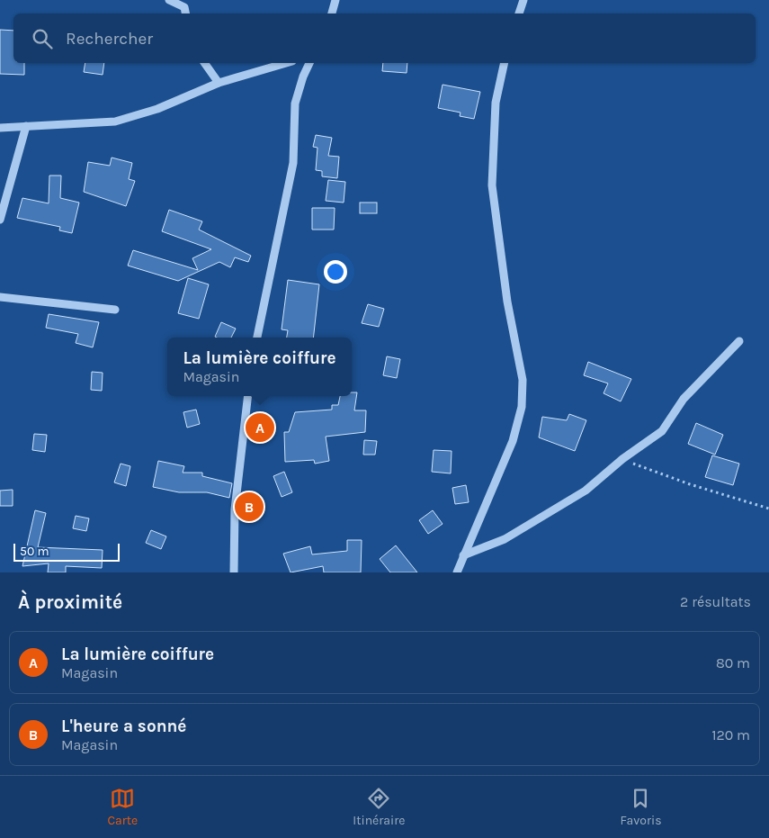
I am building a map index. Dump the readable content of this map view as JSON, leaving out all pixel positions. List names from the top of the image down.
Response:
{
  "scale_bar": "50 m",
  "page": {
    "search": "Rechercher",
    "popup": ["La lumière coiffure", "Magasin"],
    "pins": ["A", "B"],
    "scale": "50 m",
    "heading": ["À proximité", "2 résultats"],
    "list": [
      {
        "mark": "A",
        "name": "La lumière coiffure",
        "note": "Magasin",
        "value": "80 m"
      },
      {
        "mark": "B",
        "name": "L'heure a sonné",
        "note": "Magasin",
        "value": "120 m"
      }
    ],
    "nav": ["Carte", "Itinéraire", "Favoris"]
  }
}
